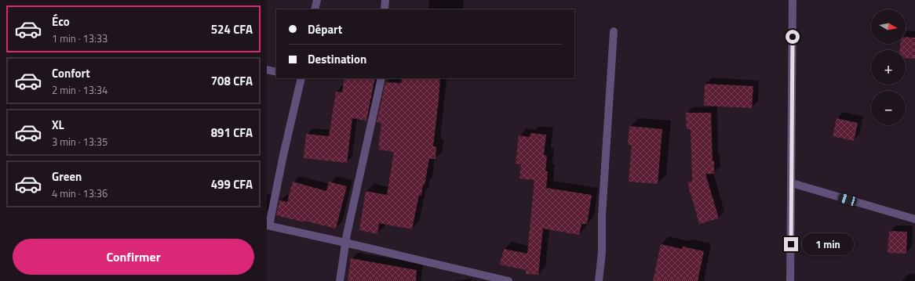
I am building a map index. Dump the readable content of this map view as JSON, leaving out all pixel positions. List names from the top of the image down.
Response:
{
  "north": "right",
  "page": {
    "list": [
      {
        "name": "Éco",
        "note": "1 min · 13:33",
        "value": "524 CFA"
      },
      {
        "name": "Confort",
        "note": "2 min · 13:34",
        "value": "708 CFA"
      },
      {
        "name": "XL",
        "note": "3 min · 13:35",
        "value": "891 CFA"
      },
      {
        "name": "Green",
        "note": "4 min · 13:36",
        "value": "499 CFA"
      }
    ],
    "map_buttons": ["+", "−"],
    "banner": ["Départ", "Destination"],
    "buttons": "Confirmer",
    "bubble": "1 min"
  }
}
